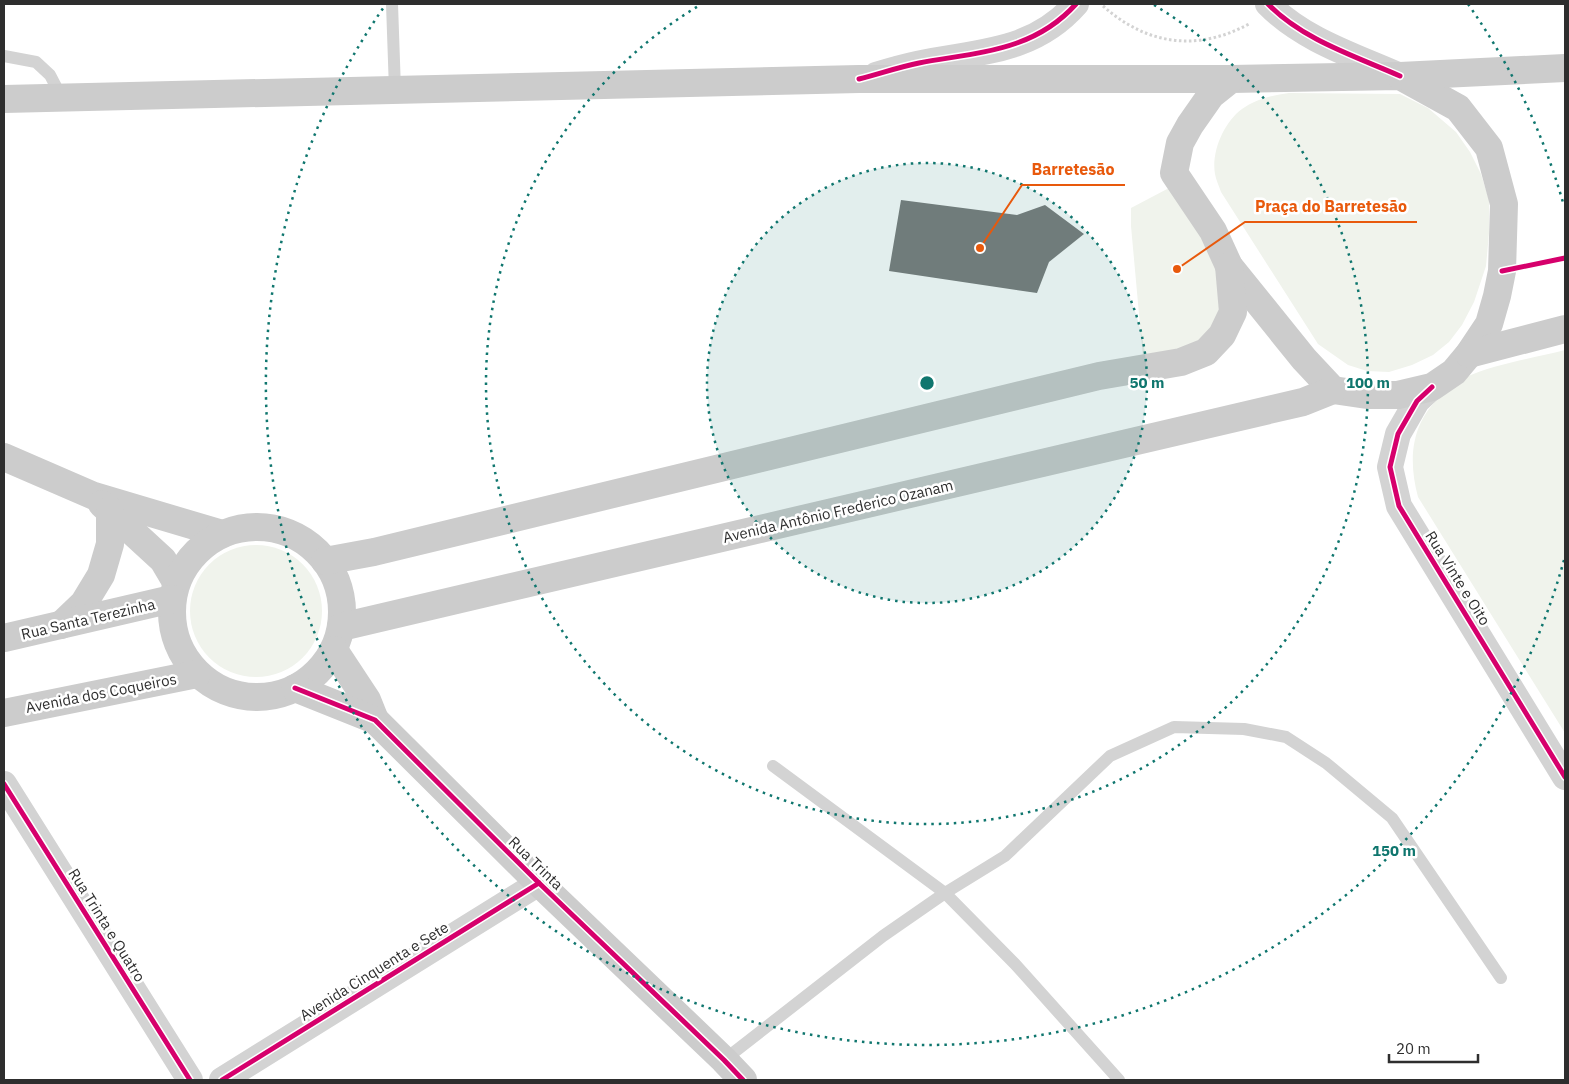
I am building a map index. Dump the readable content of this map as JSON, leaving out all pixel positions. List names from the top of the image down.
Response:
{
  "streets": {
    "main road": [
      "Avenida Antônio Frederico Ozanam",
      "Rua Santa Terezinha",
      "Avenida dos Coqueiros",
      "Rua Trinta"
    ],
    "street": ["Rua Vinte e Oito", "Rua Trinta e Quatro", "Avenida Cinquenta e Sete"]
  },
  "crossings": [
    ["Avenida Antônio Frederico Ozanam", "Rua Santa Terezinha"],
    ["Avenida Antônio Frederico Ozanam", "Avenida dos Coqueiros"],
    ["Avenida Antônio Frederico Ozanam", "Rua Trinta"],
    ["Rua Santa Terezinha", "Avenida dos Coqueiros"],
    ["Rua Santa Terezinha", "Rua Trinta"],
    ["Avenida dos Coqueiros", "Rua Trinta"],
    ["Rua Trinta", "Avenida Cinquenta e Sete"]
  ],
  "places": ["Barretesão", "Praça do Barretesão"],
  "scale_bar": "20 m",
  "rings": ["50 m", "100 m", "150 m"]
}
